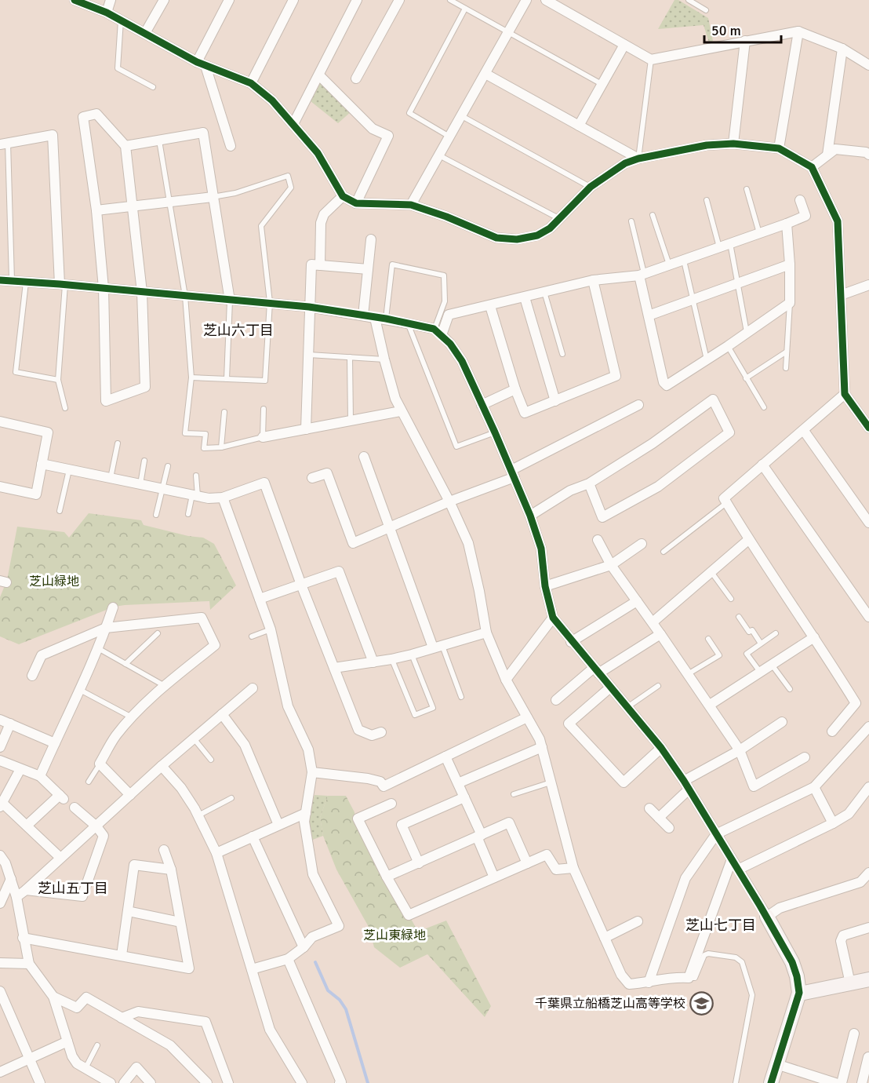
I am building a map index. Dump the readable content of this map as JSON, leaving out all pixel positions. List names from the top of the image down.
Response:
{
  "districts": ["芝山六丁目", "芝山五丁目", "芝山七丁目"],
  "parks": ["芝山緑地", "芝山東緑地"],
  "places": {
    "school or university": ["千葉県立船橋芝山高等学校"]
  },
  "scale_bar": "50 m"
}
